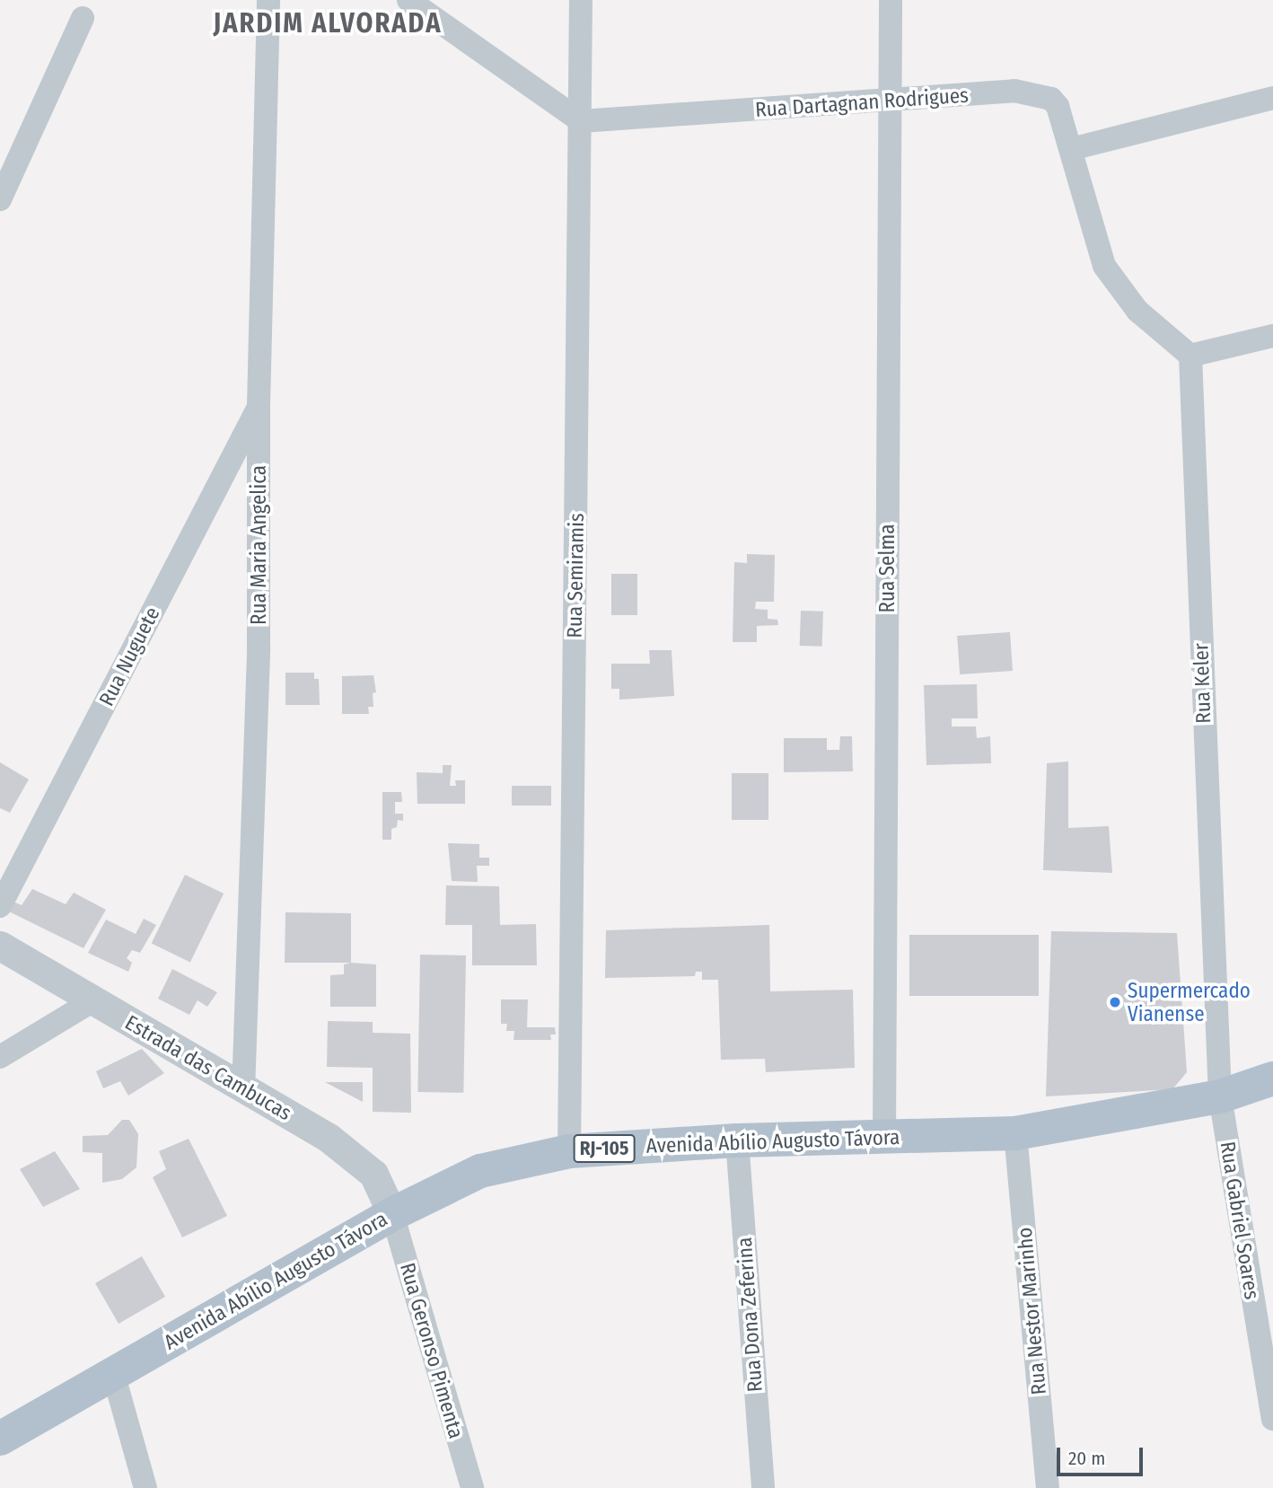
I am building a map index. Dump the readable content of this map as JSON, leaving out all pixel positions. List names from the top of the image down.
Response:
{
  "streets": {
    "main road": ["Avenida Abílio Augusto Távora", "RJ-105"],
    "street": [
      "Rua Dartagnan Rodrigues",
      "Rua Maria Angelica",
      "Rua Selma",
      "Rua Semiramis",
      "Rua Nuguete",
      "Rua Keler",
      "Estrada das Cambucas",
      "Rua Gabriel Soares",
      "Rua Nestor Marinho",
      "Rua Dona Zeferina",
      "Rua Geronso Pimenta"
    ]
  },
  "crossings": [
    ["Rua Dartagnan Rodrigues", "Rua Selma"],
    ["Rua Dartagnan Rodrigues", "Rua Semiramis"],
    ["Rua Dartagnan Rodrigues", "Rua Keler"],
    ["Rua Maria Angelica", "Rua Nuguete"],
    ["Rua Maria Angelica", "Estrada das Cambucas"],
    ["Rua Selma", "Avenida Abílio Augusto Távora"],
    ["Rua Semiramis", "Avenida Abílio Augusto Távora"],
    ["Rua Keler", "Avenida Abílio Augusto Távora"],
    ["Rua Keler", "Rua Gabriel Soares"],
    ["Estrada das Cambucas", "Avenida Abílio Augusto Távora"],
    ["Estrada das Cambucas", "Rua Geronso Pimenta"],
    ["Avenida Abílio Augusto Távora", "Rua Gabriel Soares"],
    ["Avenida Abílio Augusto Távora", "Rua Nestor Marinho"],
    ["Avenida Abílio Augusto Távora", "Rua Dona Zeferina"],
    ["Avenida Abílio Augusto Távora", "Rua Geronso Pimenta"]
  ],
  "districts": ["JARDIM ALVORADA"],
  "places": ["Supermercado Vianense"],
  "scale_bar": "20 m"
}
